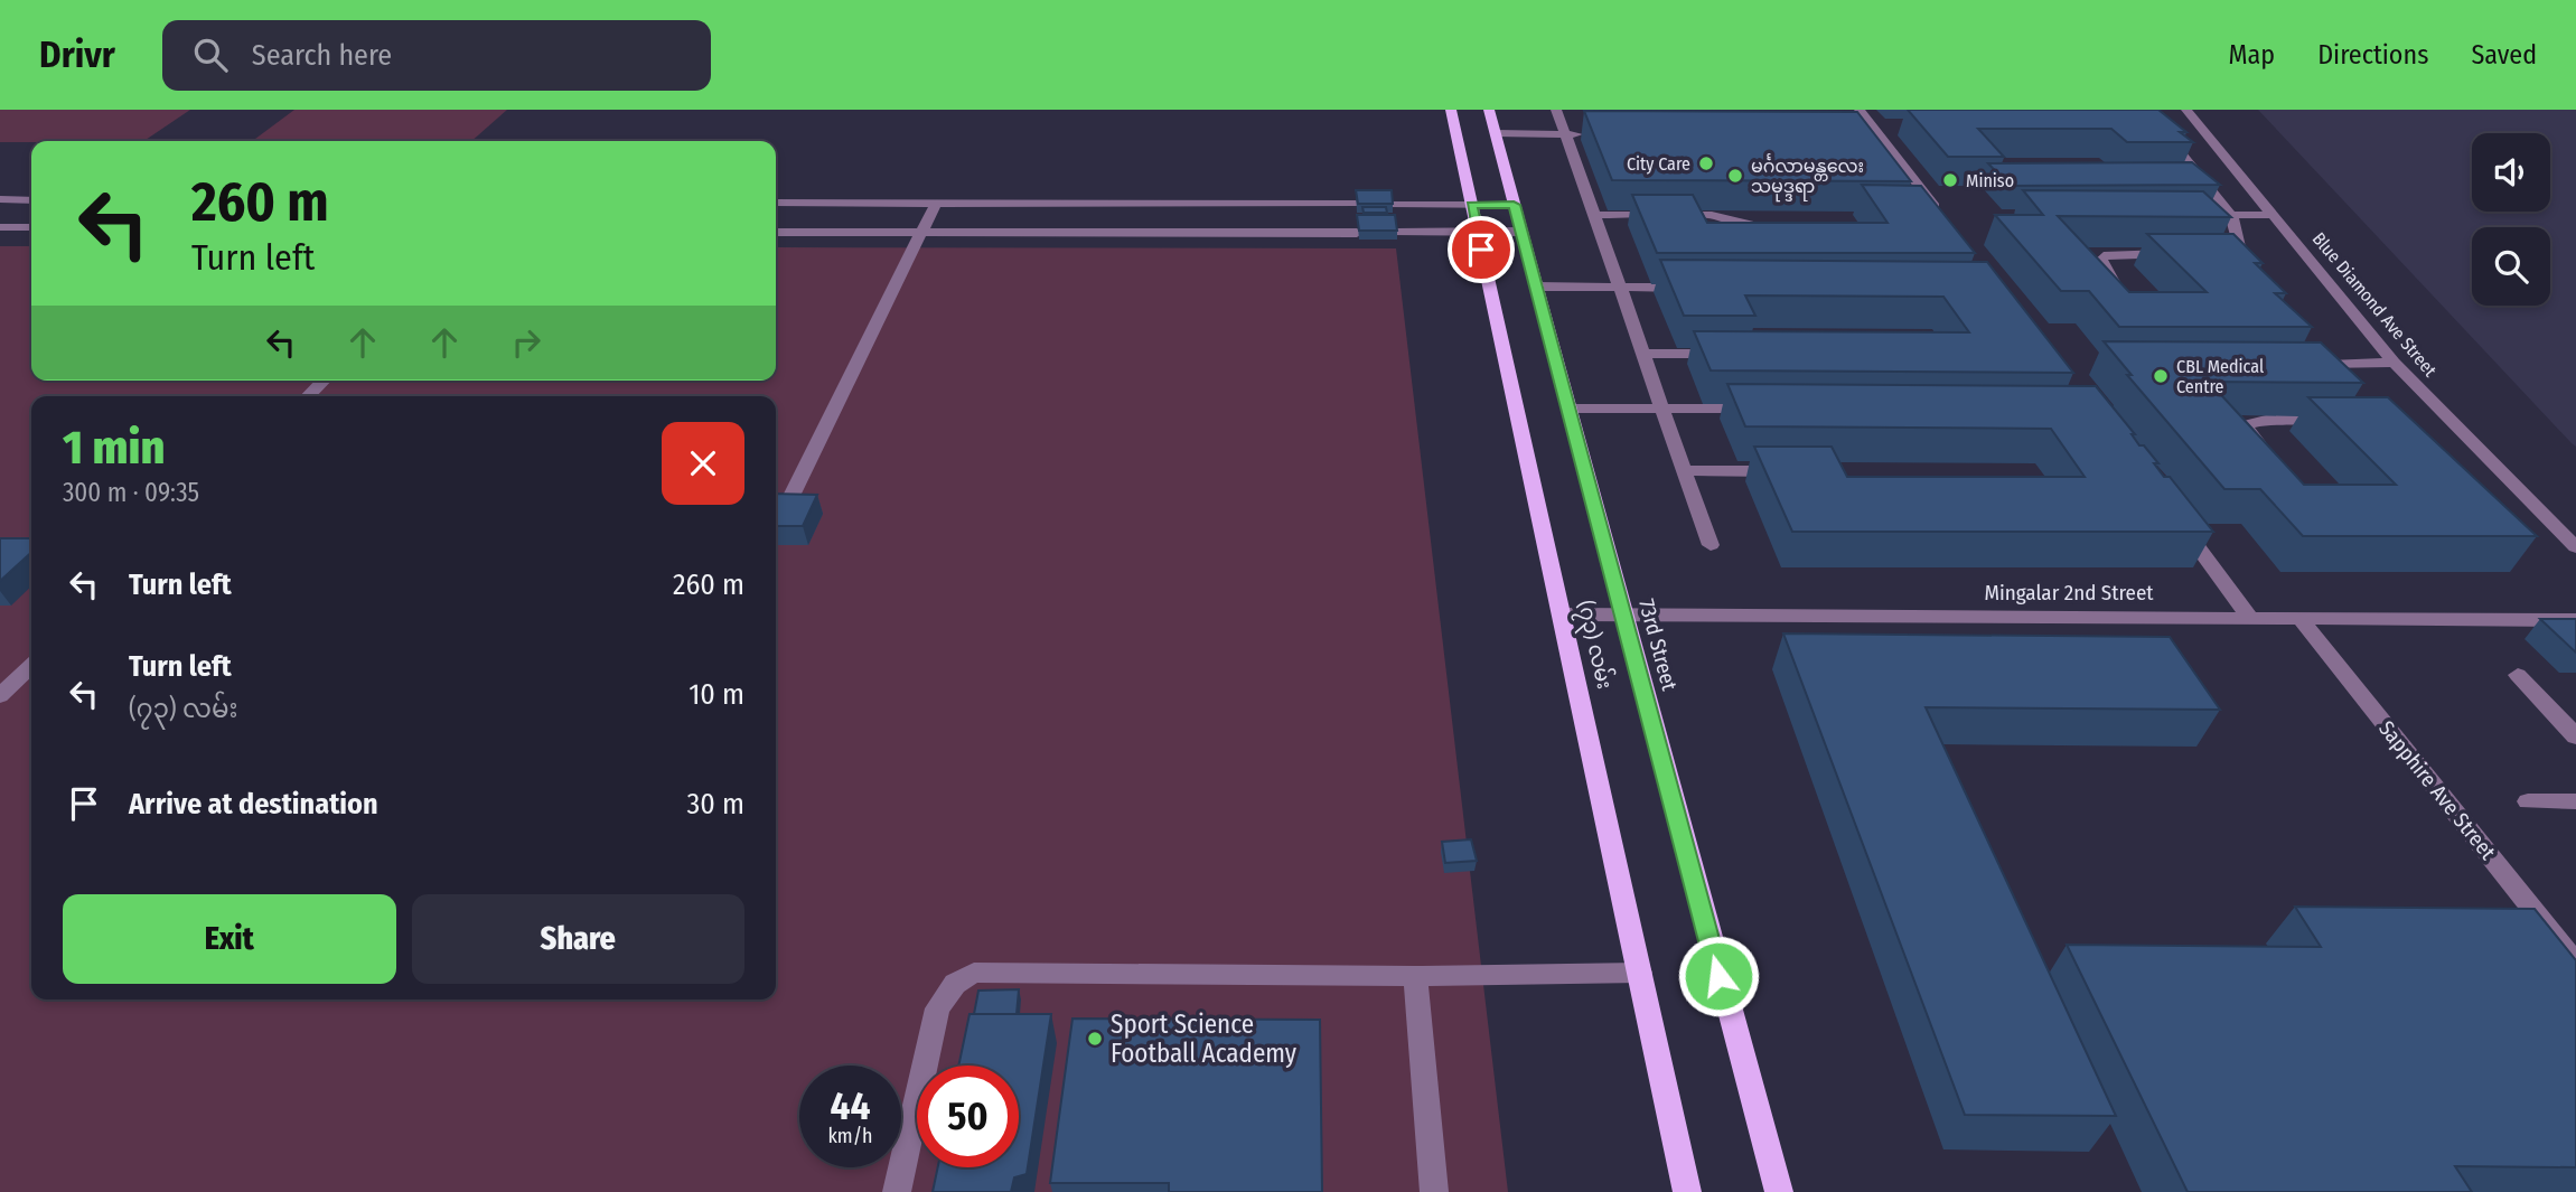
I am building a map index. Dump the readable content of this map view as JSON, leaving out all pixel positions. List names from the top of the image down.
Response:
{
  "streets": {
    "main road": ["(၇၃) လမ်း", "73rd Street"],
    "street": ["Blue Diamond Ave Street", "Mingalar 2nd Street", "Sapphire Ave Street"]
  },
  "crossings": [
    ["Mingalar 2nd Street", "(၇၃) လမ်း"],
    ["Mingalar 2nd Street", "73rd Street"],
    ["Mingalar 2nd Street", "Sapphire Ave Street"]
  ],
  "places": [
    "City Care",
    "မင်္ဂလာမန္တလေး သမုဒ္ဒရာ",
    "Miniso",
    "CBL Medical Centre",
    "Sport Science Football Academy"
  ],
  "page": {
    "header": "Drivr",
    "search": "Search here",
    "nav": ["Map", "Directions", "Saved"],
    "turn": ["260 m", "Turn left"],
    "heading": ["1 min", "300 m · 09:35"],
    "list": [
      {
        "name": "Turn left",
        "value": "260 m"
      },
      {
        "name": "Turn left",
        "note": "(၇၃) လမ်း",
        "value": "10 m"
      },
      {
        "name": "Arrive at destination",
        "value": "30 m"
      }
    ],
    "buttons": ["Exit", "Share"],
    "speed": "44 km/h",
    "limit": "50"
  }
}
